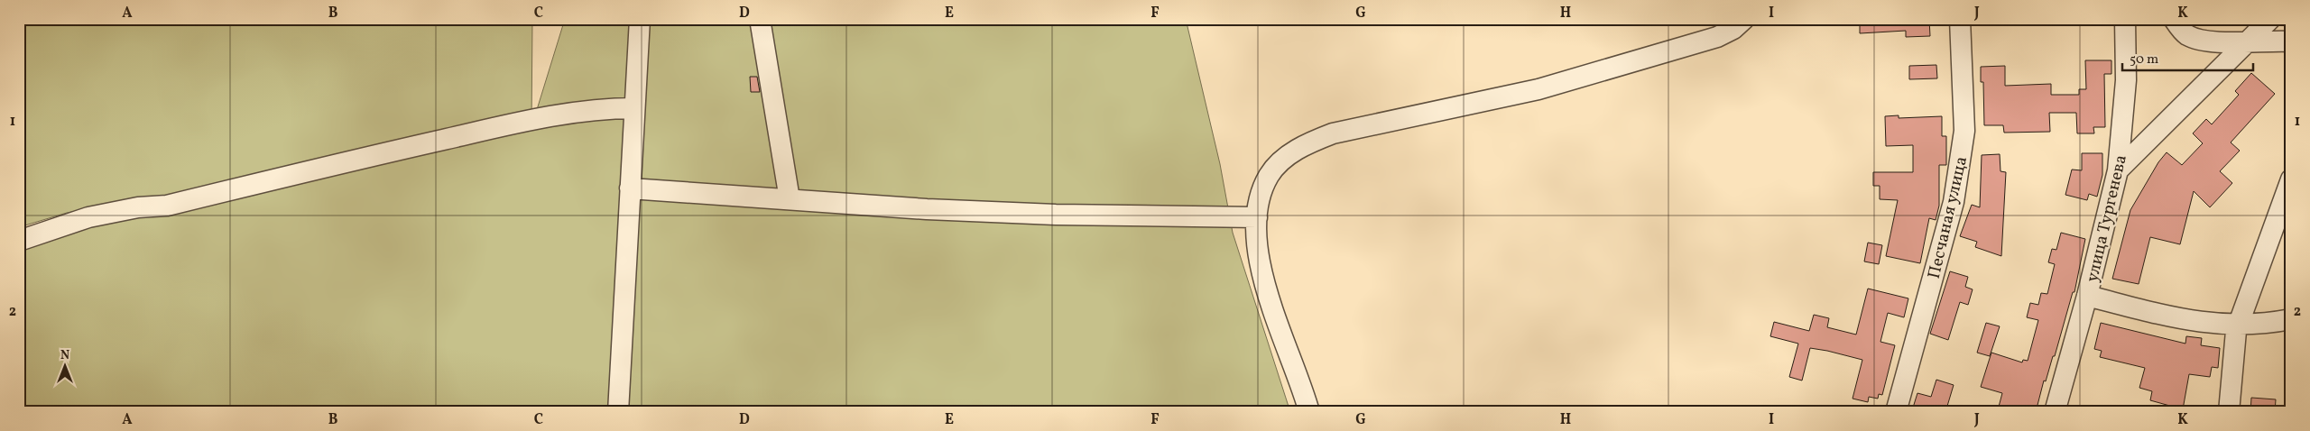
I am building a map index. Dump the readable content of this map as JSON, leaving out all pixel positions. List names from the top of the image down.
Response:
{
  "streets": {
    "street": ["Песчаная улица", "улица Тургенева"]
  },
  "scale_bar": "50 m",
  "north": "top",
  "grid": {
    "columns": [
      "A",
      "B",
      "C",
      "D",
      "E",
      "F",
      "G",
      "H",
      "I",
      "J",
      "K"
    ],
    "rows": ["1", "2"]
  }
}
